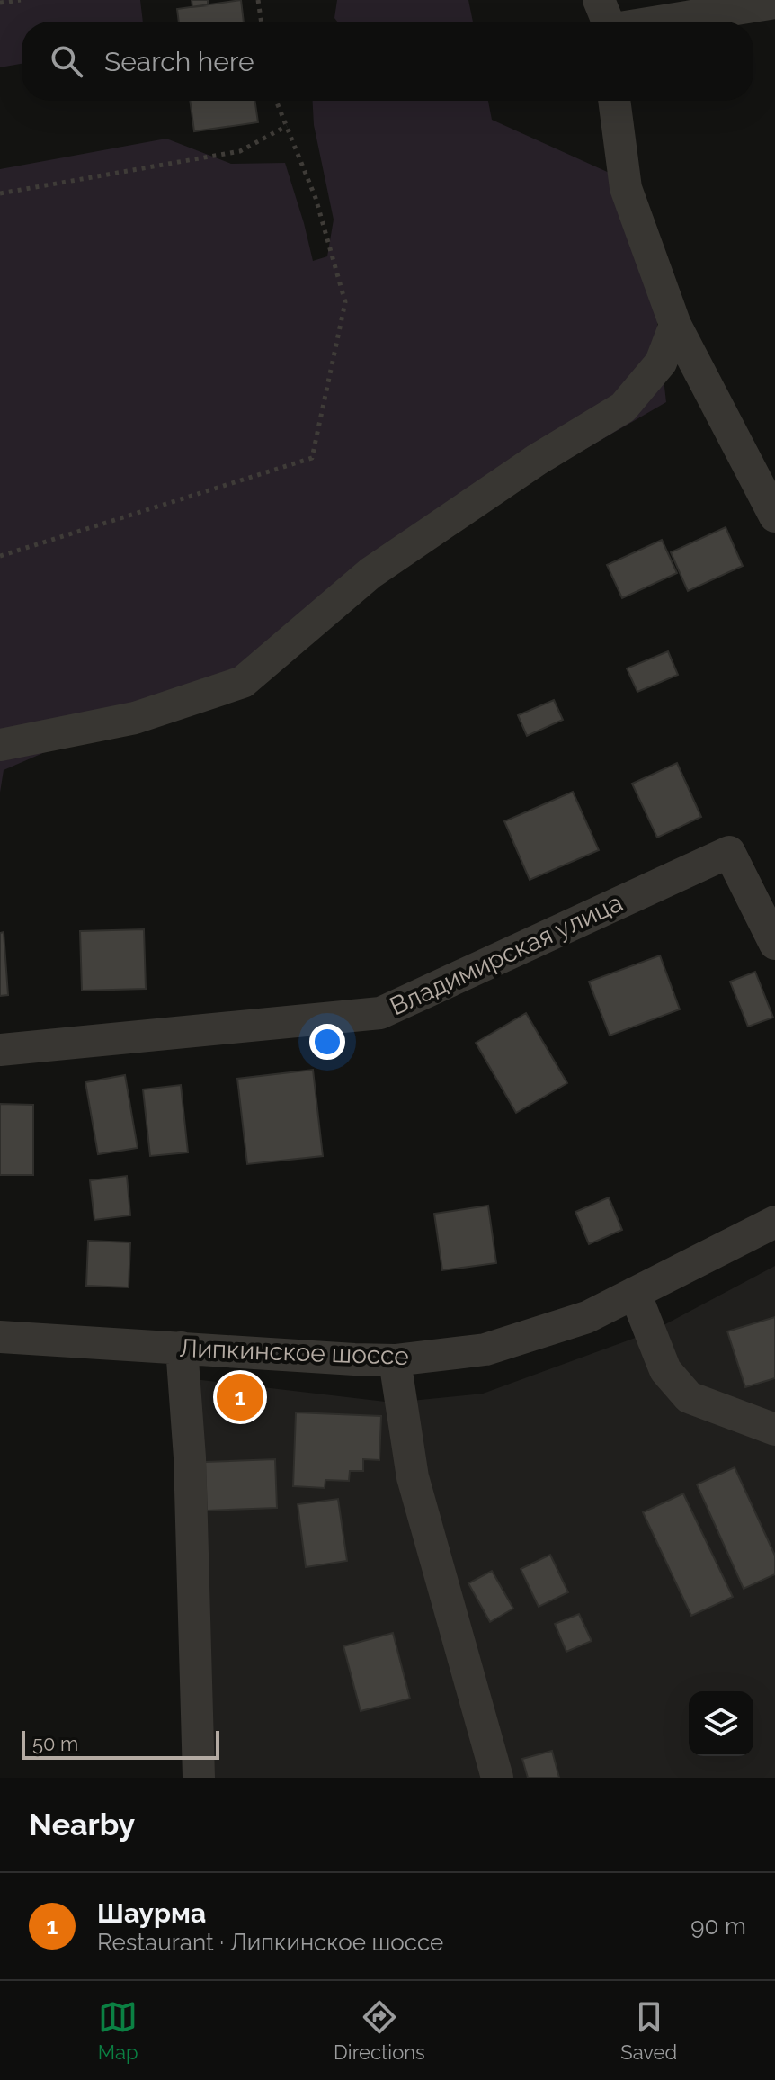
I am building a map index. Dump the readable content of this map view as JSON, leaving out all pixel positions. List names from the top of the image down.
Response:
{
  "streets": {
    "street": ["Владимирская улица", "Липкинское шоссе"]
  },
  "scale_bar": "50 m",
  "page": {
    "search": "Search here",
    "pins": "1",
    "scale": "50 m",
    "heading": "Nearby",
    "list": [
      {
        "mark": "1",
        "name": "Шаурма",
        "note": "Restaurant · Липкинское шоссе",
        "value": "90 m"
      }
    ],
    "nav": ["Map", "Directions", "Saved"]
  }
}
